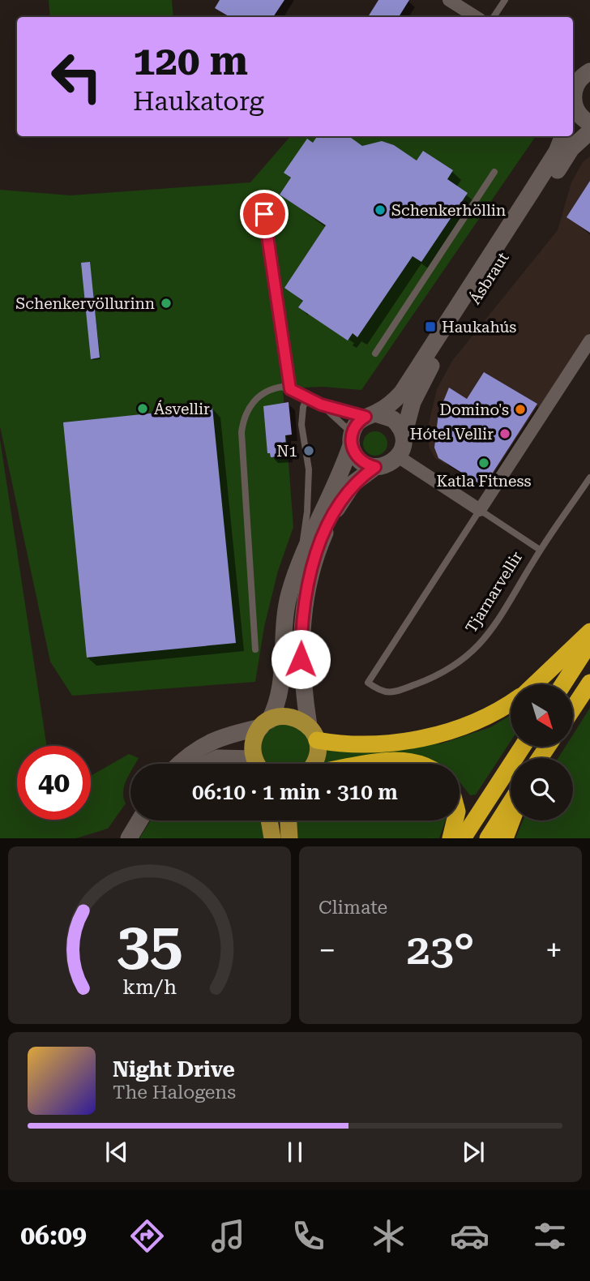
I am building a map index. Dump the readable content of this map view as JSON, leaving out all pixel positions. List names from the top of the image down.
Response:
{
  "streets": {
    "street": ["Ásbraut", "Tjarnarvellir"]
  },
  "places": {
    "other": [
      "Schenkerhöllin",
      "Schenkervöllurinn",
      "Ásvellir",
      "Domino's",
      "Hótel Vellir",
      "N1",
      "Katla Fitness"
    ],
    "transit": ["Haukahús"]
  },
  "north": "bottom right",
  "page": {
    "turn": ["120 m", "Haukatorg"],
    "limit": "40",
    "trip": "06:10 · 1 min · 310 m",
    "tile": "Climate",
    "heat": ["−", "23°", "+"],
    "song": ["Night Drive", "The Halogens"],
    "tabs": "06:09",
    "gauge": ["35", "km/h"]
  }
}
